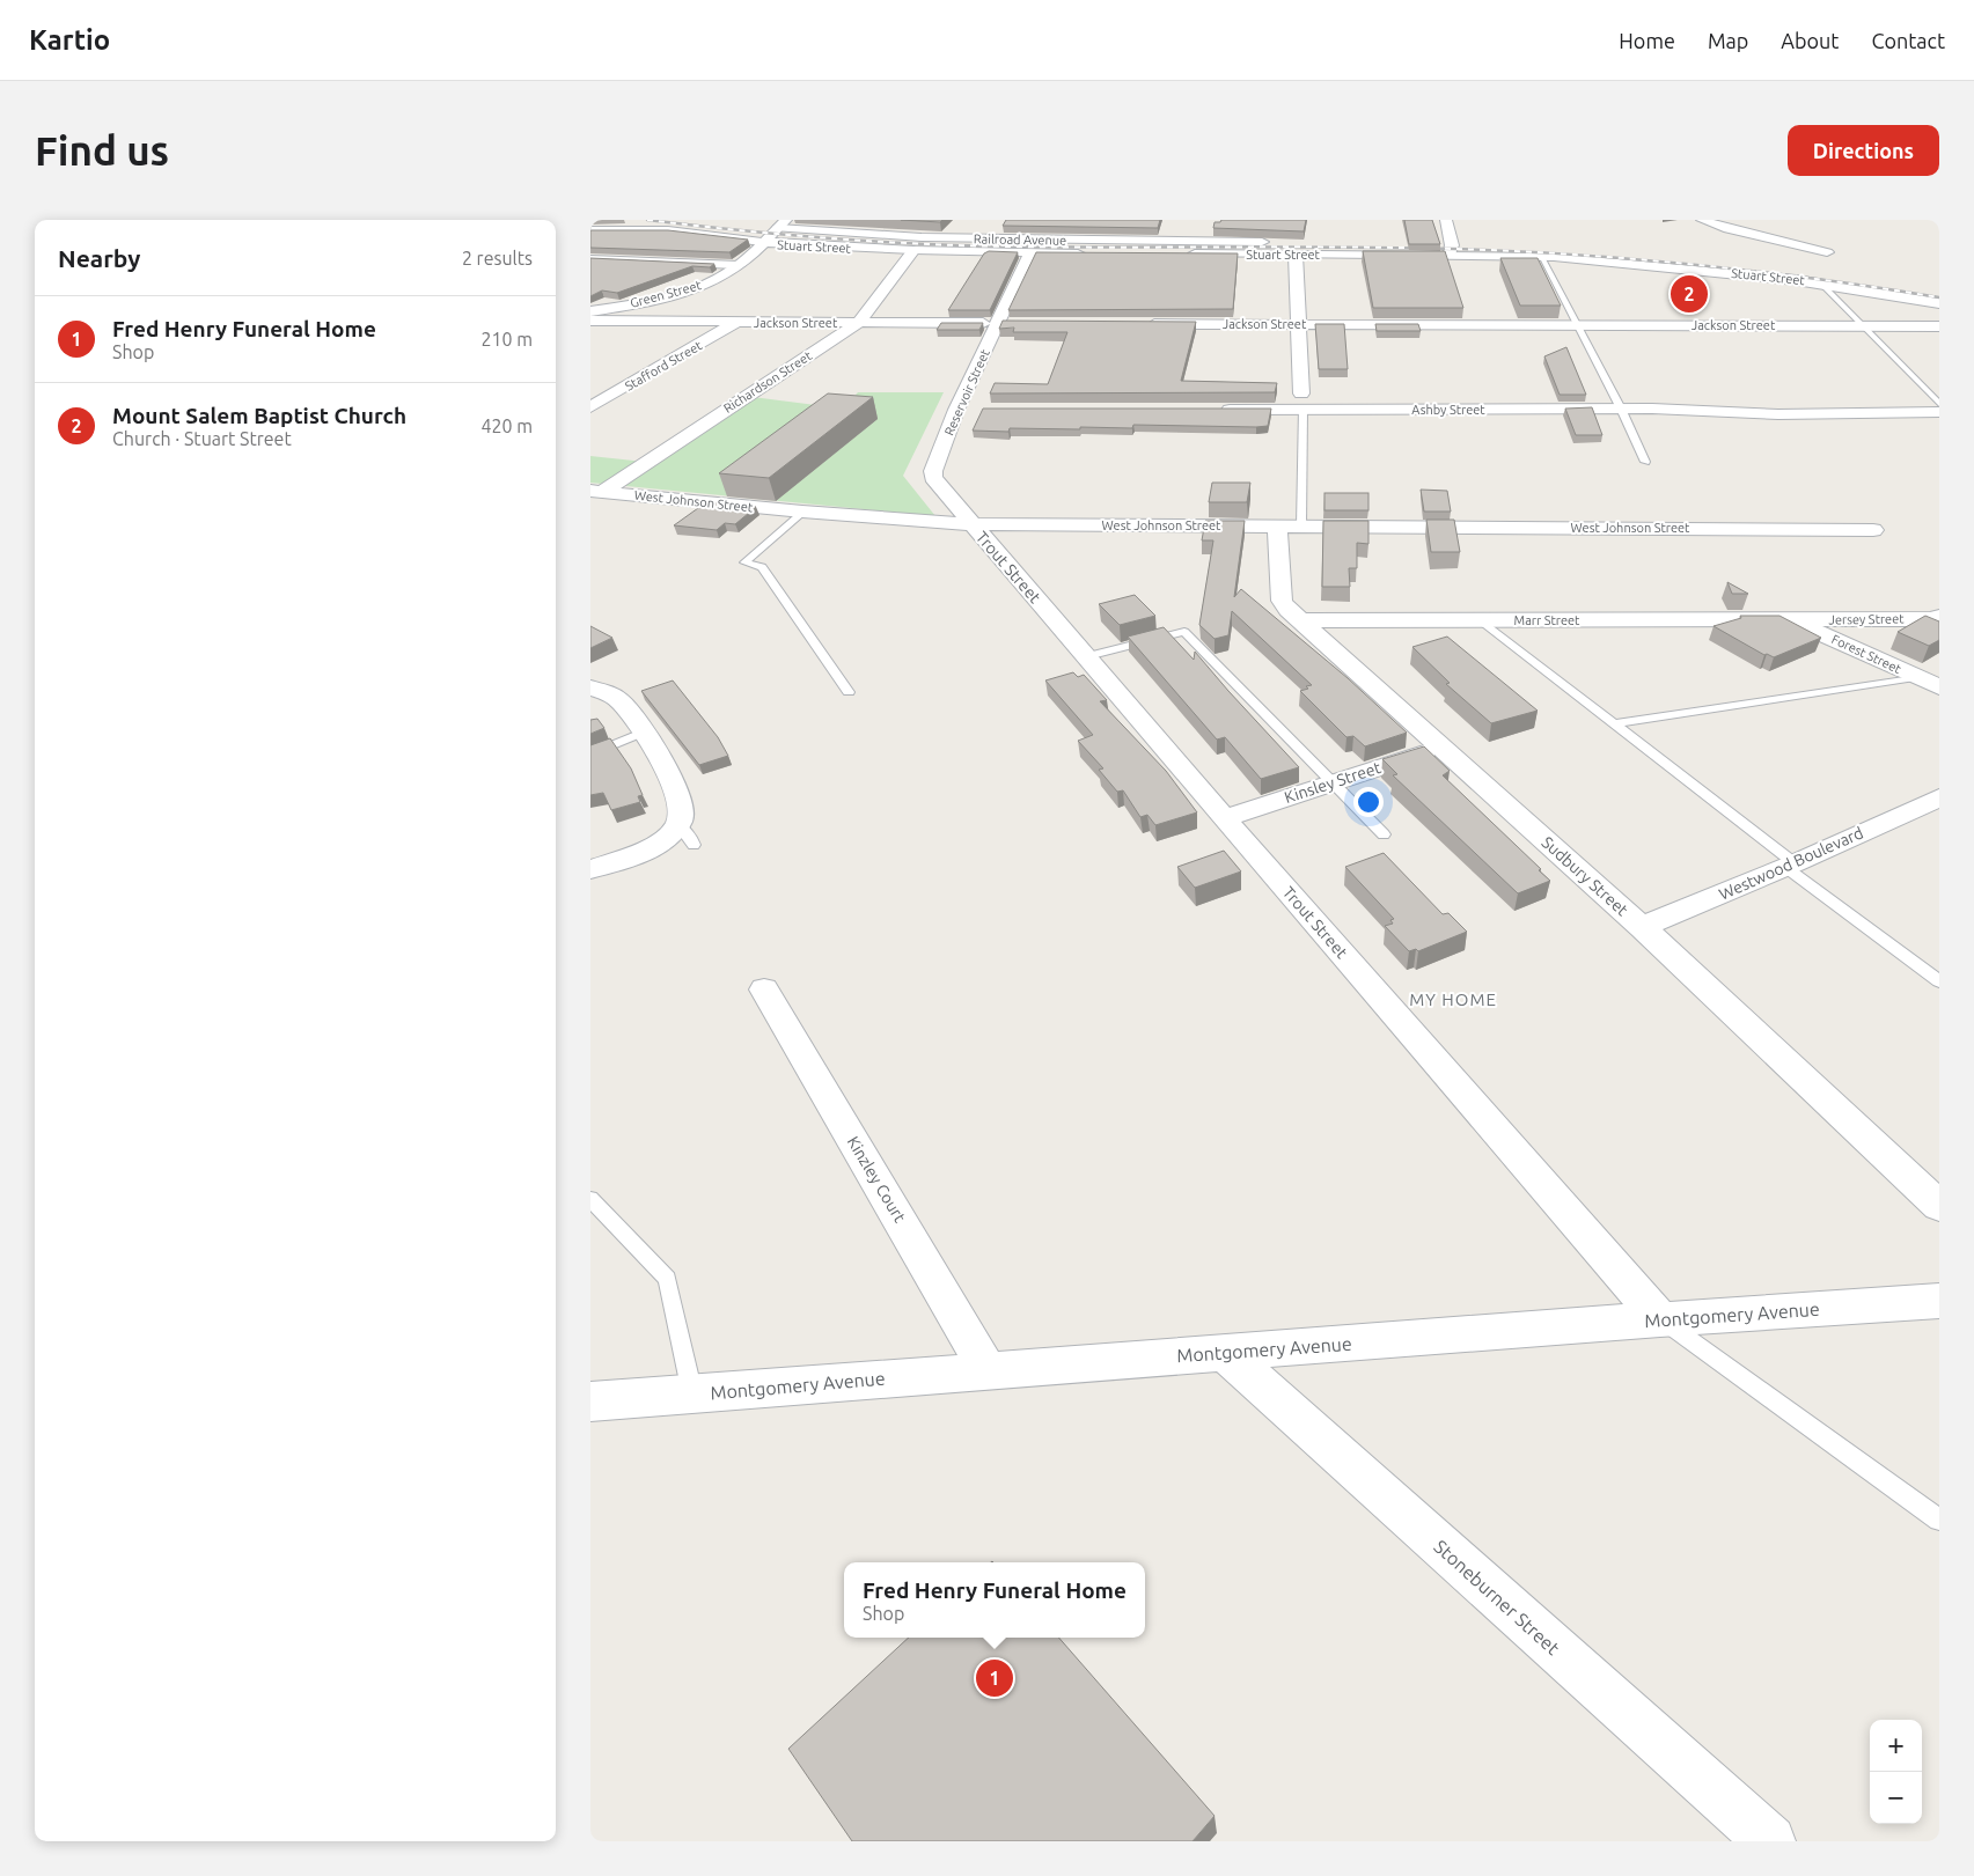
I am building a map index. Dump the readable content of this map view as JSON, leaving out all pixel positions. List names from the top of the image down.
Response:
{
  "streets": {
    "street": [
      "Railroad Avenue",
      "Stuart Street",
      "Green Street",
      "Jackson Street",
      "Stafford Street",
      "Richardson Street",
      "Reservoir Street",
      "Ashby Street",
      "West Johnson Street",
      "Trout Street",
      "Jersey Street",
      "Marr Street",
      "Forest Street",
      "Kinsley Street",
      "Westwood Boulevard",
      "Sudbury Street",
      "Kinzley Court",
      "Montgomery Avenue",
      "Stoneburner Street"
    ]
  },
  "crossings": [
    ["Railroad Avenue", "Stuart Street"],
    ["Railroad Avenue", "Green Street"],
    ["Stuart Street", "Green Street"],
    ["Stuart Street", "Richardson Street"],
    ["Stuart Street", "Reservoir Street"],
    ["Jackson Street", "Stafford Street"],
    ["Jackson Street", "Richardson Street"],
    ["Jackson Street", "Reservoir Street"],
    ["Richardson Street", "West Johnson Street"],
    ["Reservoir Street", "West Johnson Street"],
    ["Reservoir Street", "Trout Street"],
    ["West Johnson Street", "Trout Street"],
    ["West Johnson Street", "Sudbury Street"],
    ["Trout Street", "Kinsley Street"],
    ["Trout Street", "Montgomery Avenue"],
    ["Jersey Street", "Marr Street"],
    ["Jersey Street", "Forest Street"],
    ["Marr Street", "Forest Street"],
    ["Marr Street", "Sudbury Street"],
    ["Kinsley Street", "Sudbury Street"],
    ["Westwood Boulevard", "Sudbury Street"],
    ["Kinzley Court", "Montgomery Avenue"],
    ["Montgomery Avenue", "Stoneburner Street"]
  ],
  "districts": ["MY HOME"],
  "page": {
    "header": "Kartio",
    "nav": [
      "Home",
      "Map",
      "About",
      "Contact"
    ],
    "buttons": "Directions",
    "title": "Find us",
    "heading": ["Nearby", "2 results"],
    "pins": ["2", "1"],
    "list": [
      {
        "mark": "1",
        "name": "Fred Henry Funeral Home",
        "note": "Shop",
        "value": "210 m"
      },
      {
        "mark": "2",
        "name": "Mount Salem Baptist Church",
        "note": "Church · Stuart Street",
        "value": "420 m"
      }
    ],
    "popup": ["Fred Henry Funeral Home", "Shop"],
    "map_buttons": ["+", "−"]
  }
}
